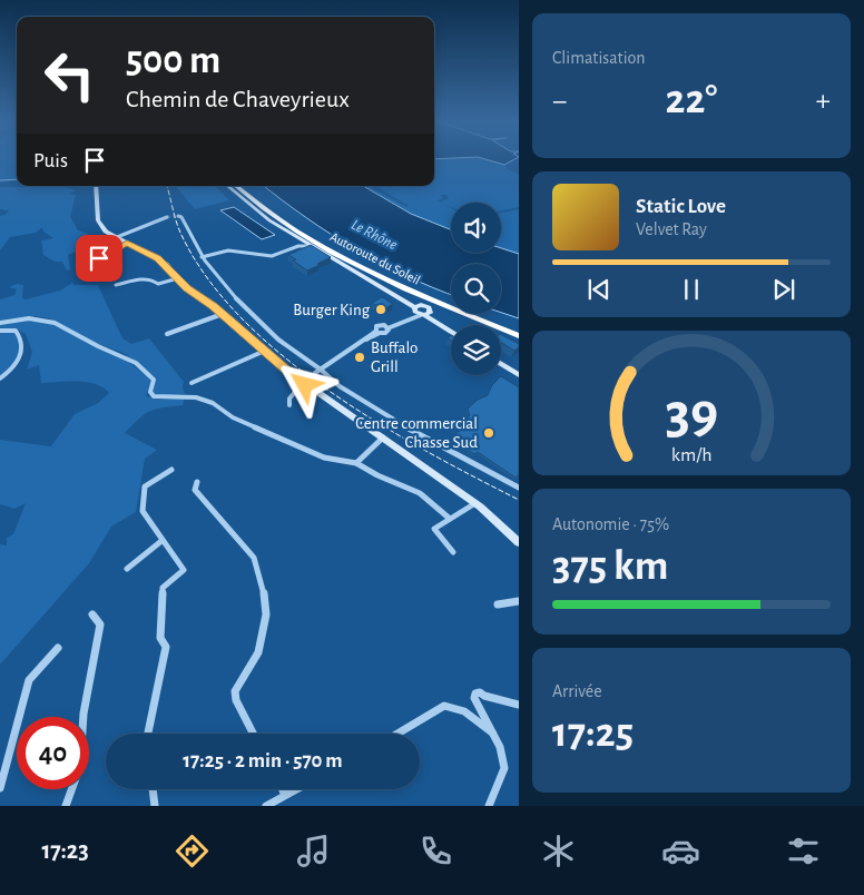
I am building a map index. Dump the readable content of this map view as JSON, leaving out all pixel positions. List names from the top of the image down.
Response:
{
  "streets": {
    "highway": ["Autoroute du Soleil"]
  },
  "water": ["Le Rhône"],
  "places": ["Burger King", "Buffalo Grill", "Centre commercial Chasse Sud"],
  "page": {
    "tile": [
      "Climatisation",
      ["Autonomie · 75%", "375 km"],
      ["Arrivée", "17:25"]
    ],
    "turn": ["500 m", "Chemin de Chaveyrieux"],
    "heat": ["−", "22°", "+"],
    "then": "Puis",
    "song": ["Static Love", "Velvet Ray"],
    "limit": "40",
    "trip": "17:25 · 2 min · 570 m",
    "tabs": "17:23",
    "gauge": ["39", "km/h"]
  }
}
